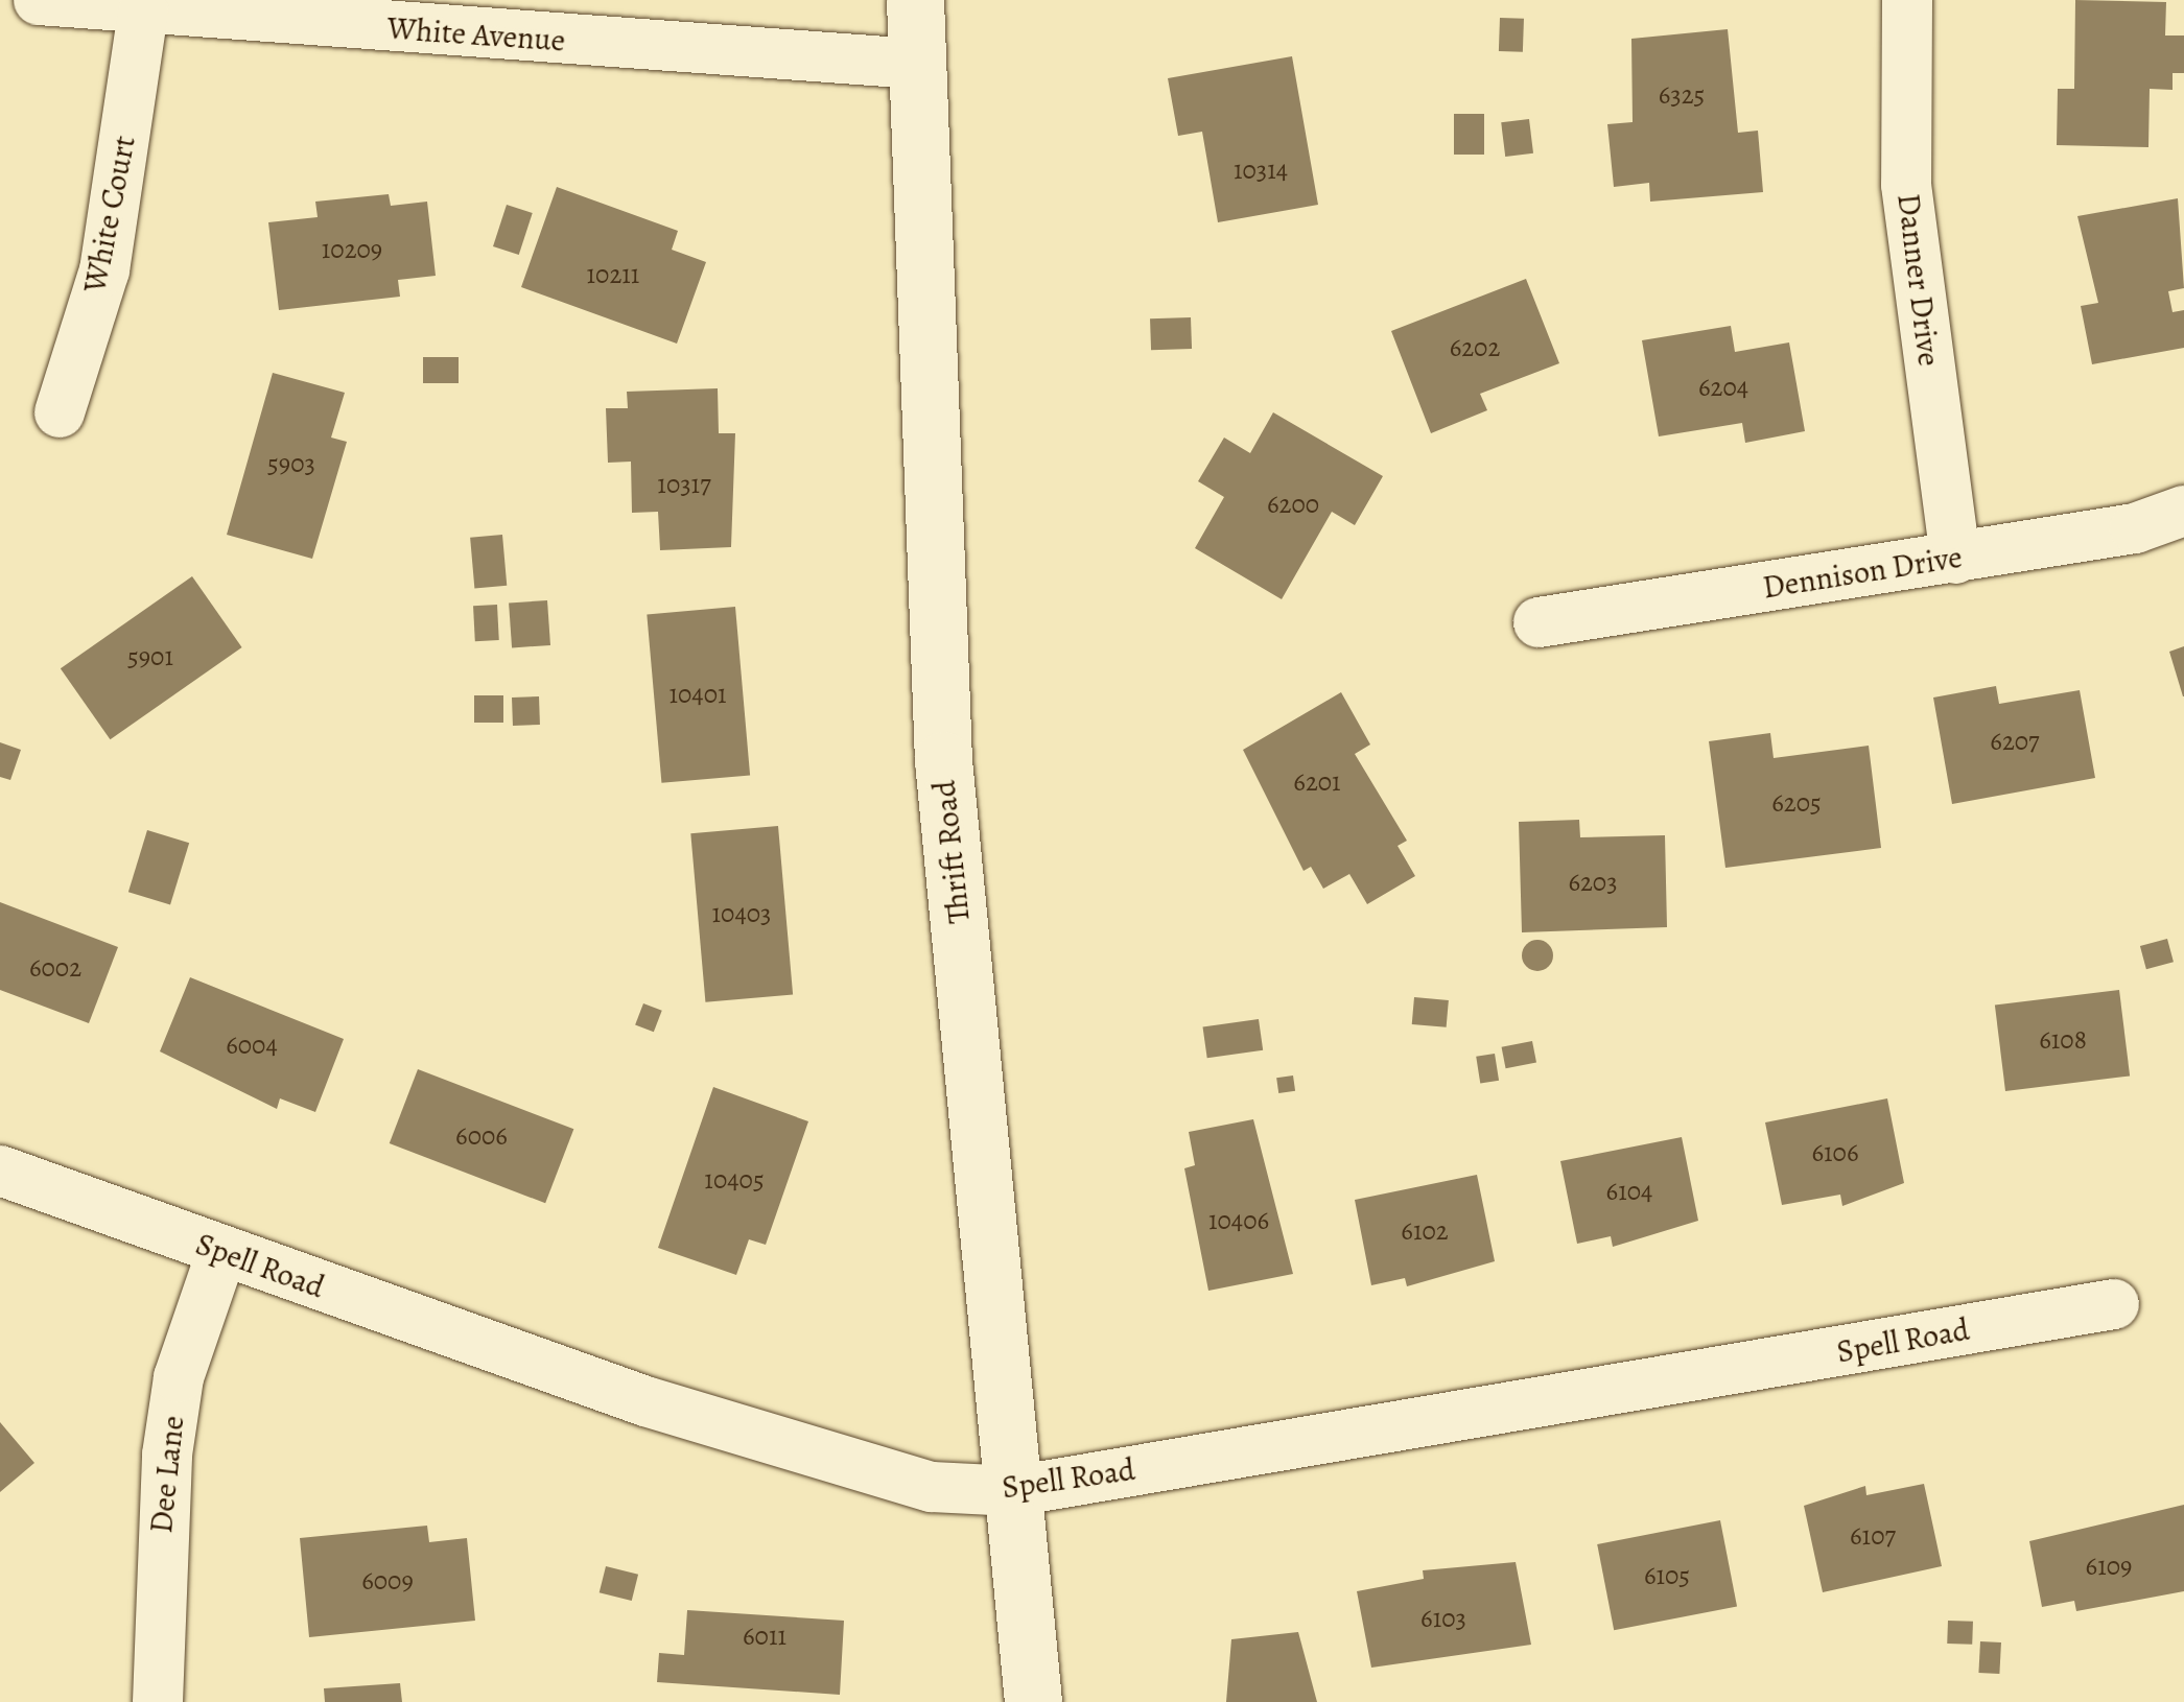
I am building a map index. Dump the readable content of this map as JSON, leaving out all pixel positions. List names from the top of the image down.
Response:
{
  "streets": {
    "street": [
      "White Avenue",
      "White Court",
      "Danner Drive",
      "Dennison Drive",
      "Thrift Road",
      "Spell Road",
      "Dee Lane"
    ]
  },
  "crossings": [
    ["White Avenue", "White Court"],
    ["White Avenue", "Thrift Road"],
    ["Danner Drive", "Dennison Drive"],
    ["Thrift Road", "Spell Road"],
    ["Spell Road", "Dee Lane"]
  ],
  "house_numbers": [
    "6325",
    "10314",
    "10209",
    "10211",
    "6202",
    "6204",
    "5903",
    "10317",
    "6200",
    "5901",
    "10401",
    "6207",
    "6201",
    "6205",
    "6203",
    "10403",
    "6002",
    "6108",
    "6004",
    "6006",
    "6106",
    "10405",
    "6104",
    "10406",
    "6102",
    "6107",
    "6109",
    "6105",
    "6009",
    "6103",
    "6011"
  ]
}
